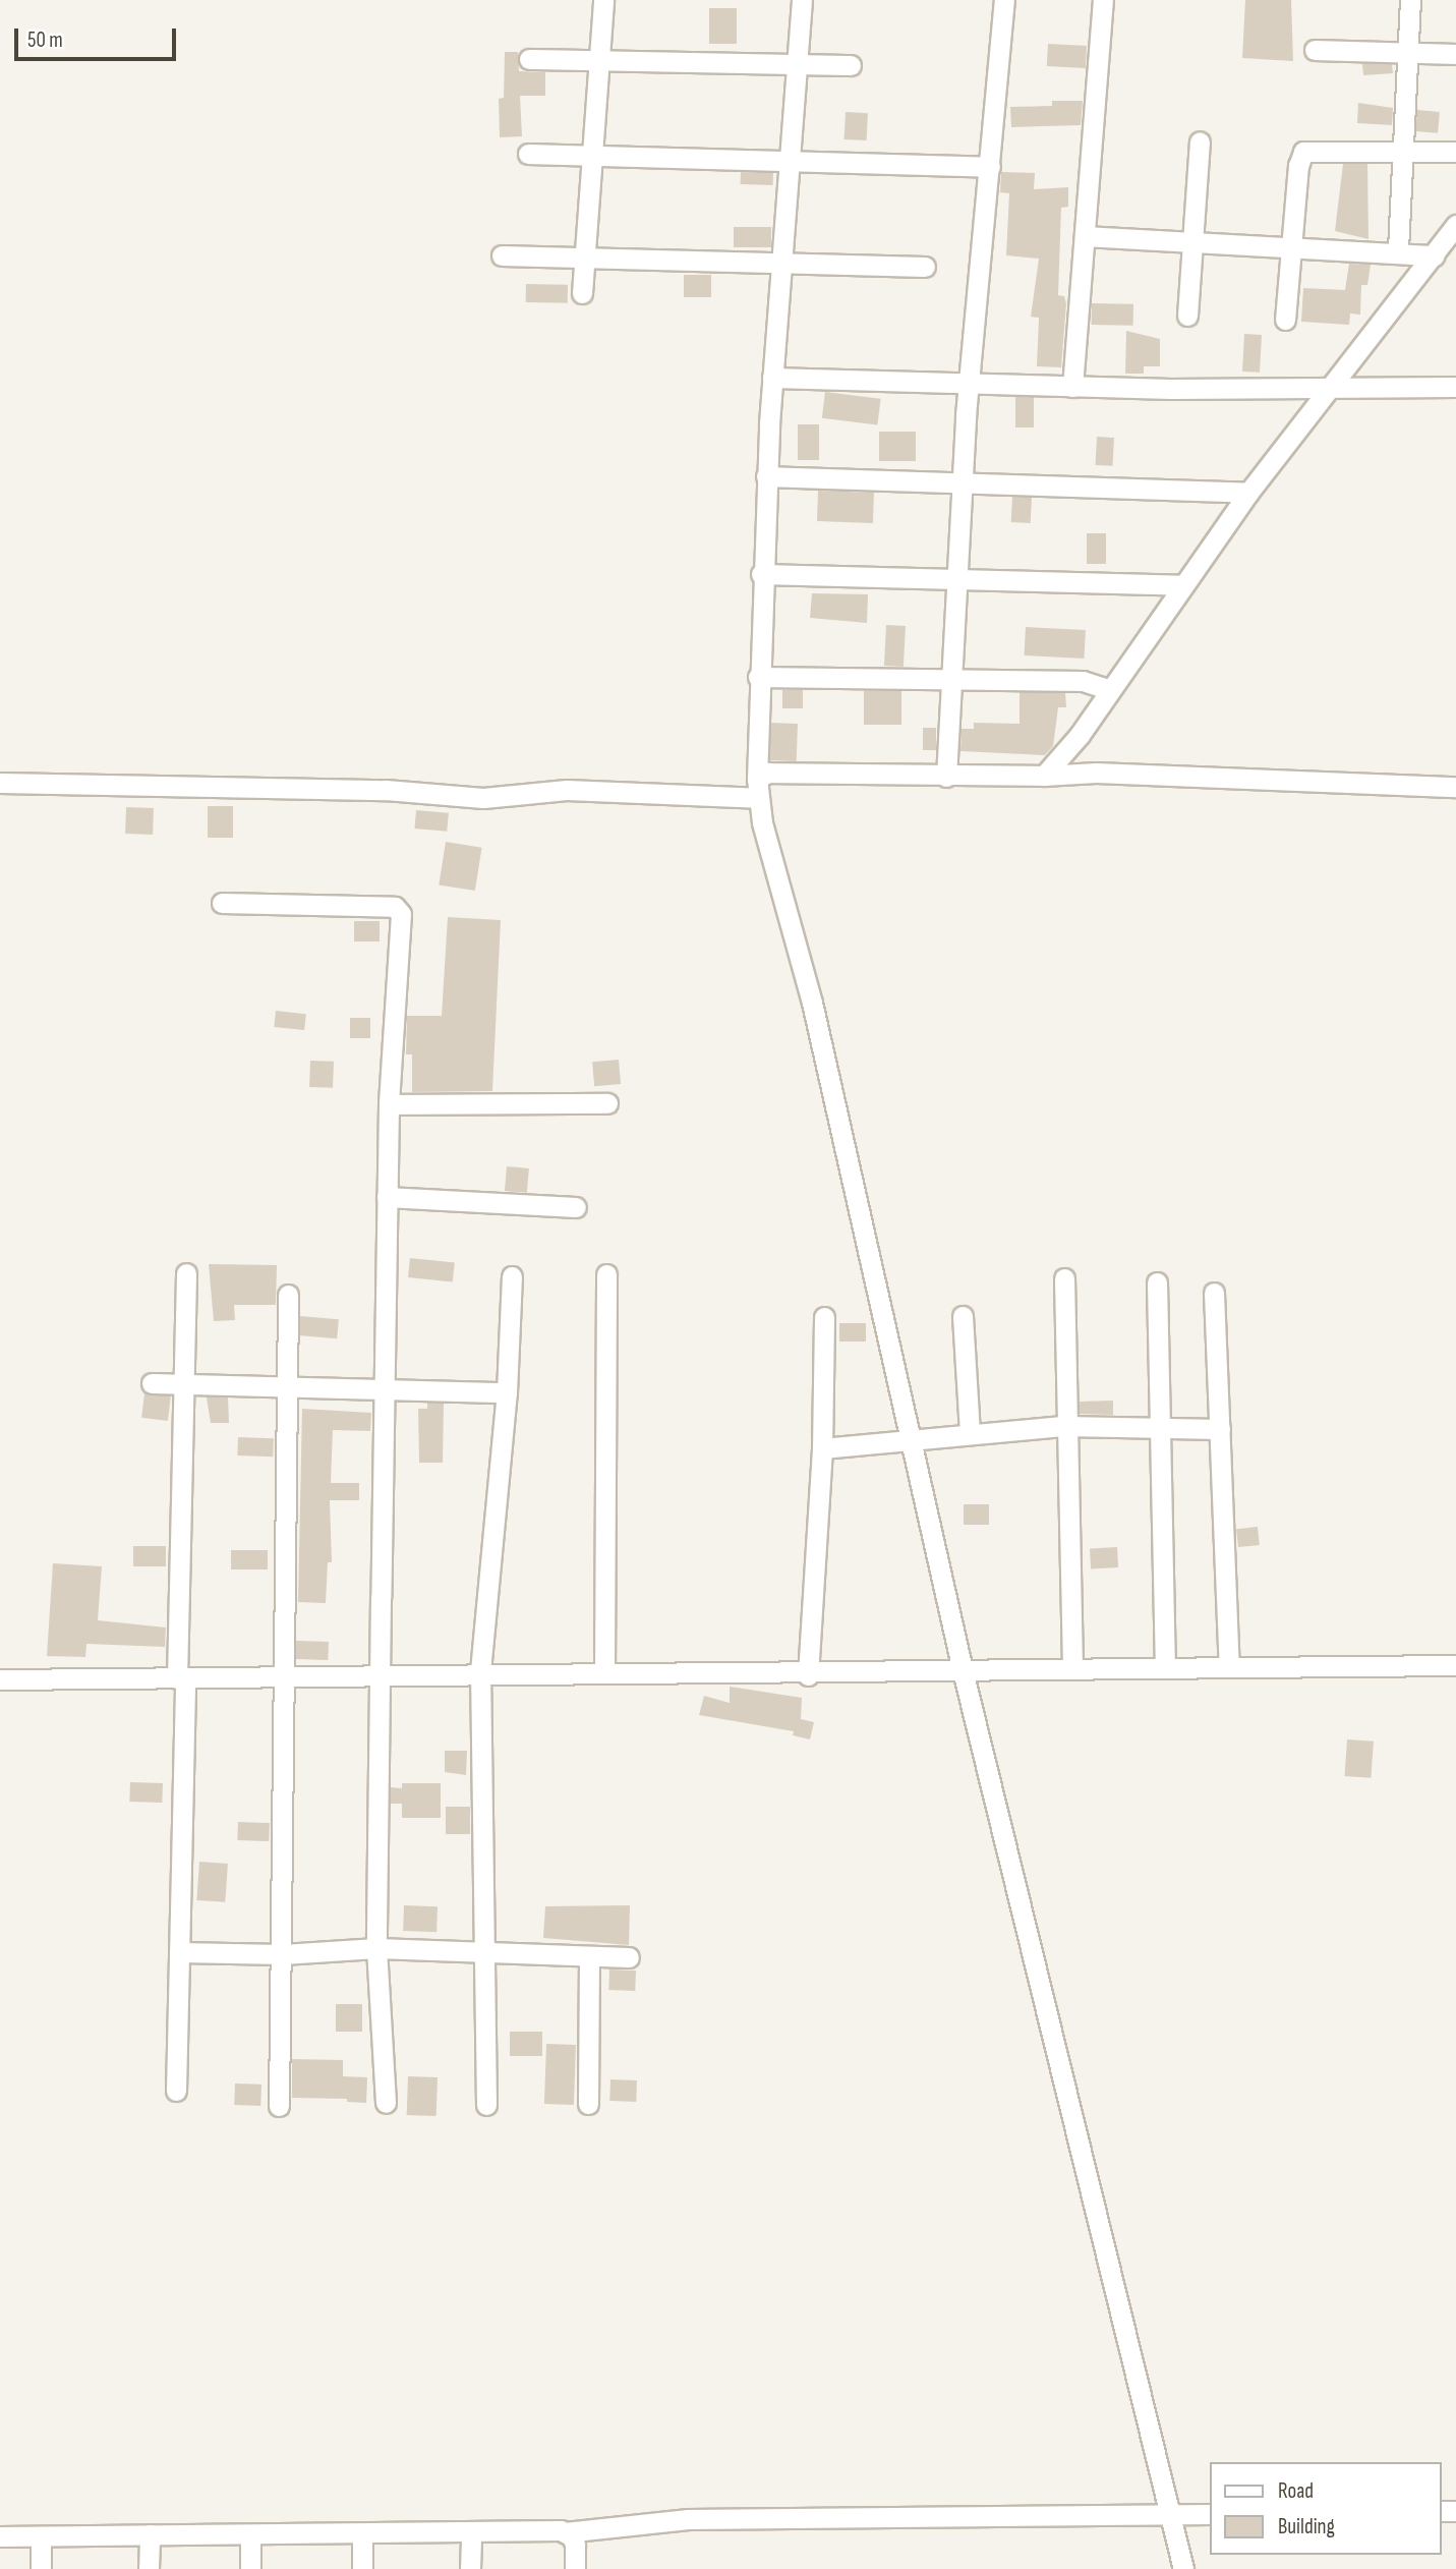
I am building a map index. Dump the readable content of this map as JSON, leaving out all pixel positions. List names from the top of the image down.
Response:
{
  "legend": ["Road", "Building"],
  "scale_bar": "50 m"
}
